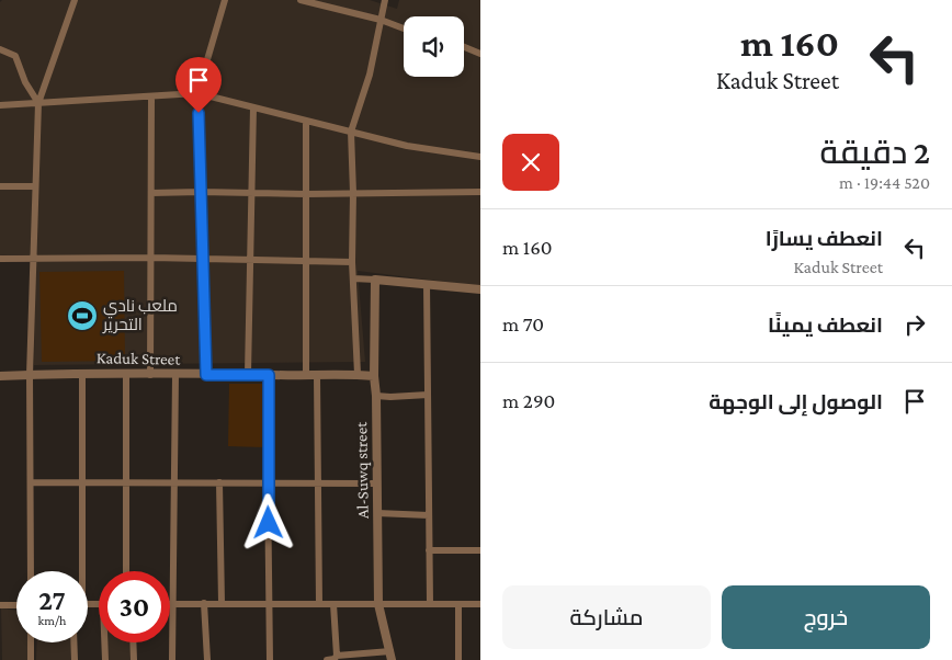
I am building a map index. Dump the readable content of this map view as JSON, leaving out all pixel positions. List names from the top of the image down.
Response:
{
  "streets": {
    "street": ["Kaduk Street", "Al-Suwq street"]
  },
  "crossings": [
    ["Kaduk Street", "Al-Suwq street"]
  ],
  "places": {
    "sports": ["ملعب نادي التحرير"]
  },
  "page": {
    "turn": ["160 m", "Kaduk Street"],
    "heading": ["2 دقيقة", "520 m · 19:44"],
    "list": [
      {
        "name": "انعطف يسارًا",
        "note": "Kaduk Street",
        "value": "160 m"
      },
      {
        "name": "انعطف يمينًا",
        "value": "70 m"
      },
      {
        "name": "الوصول إلى الوجهة",
        "value": "290 m"
      }
    ],
    "speed": "27 km/h",
    "limit": "30",
    "buttons": ["خروج", "مشاركة"]
  }
}
